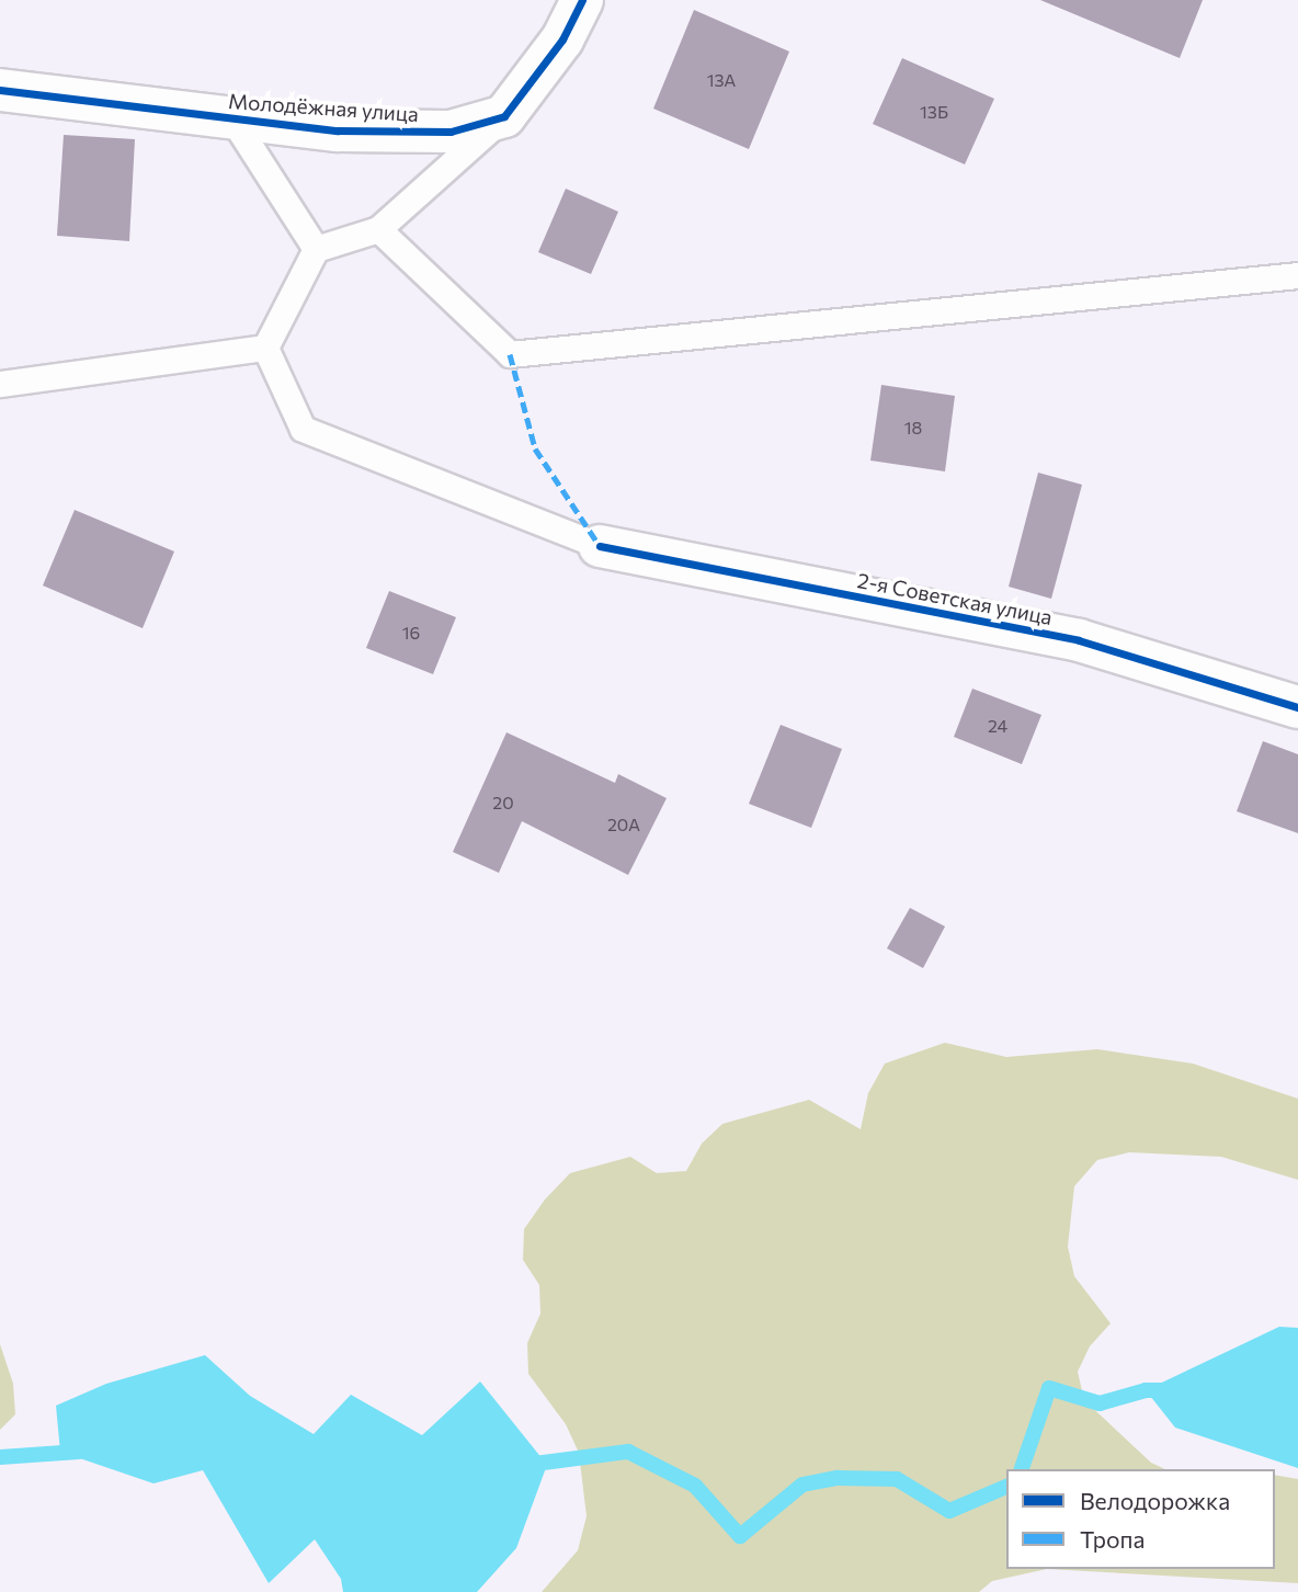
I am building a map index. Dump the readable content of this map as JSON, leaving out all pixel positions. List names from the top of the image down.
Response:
{
  "streets": {
    "street": ["Молодёжная улица", "2-я Советская улица"]
  },
  "house_numbers": [
    "13А",
    "13Б",
    "18",
    "16",
    "24",
    "20",
    "20А"
  ],
  "legend": ["Велодорожка", "Тропа"]
}
